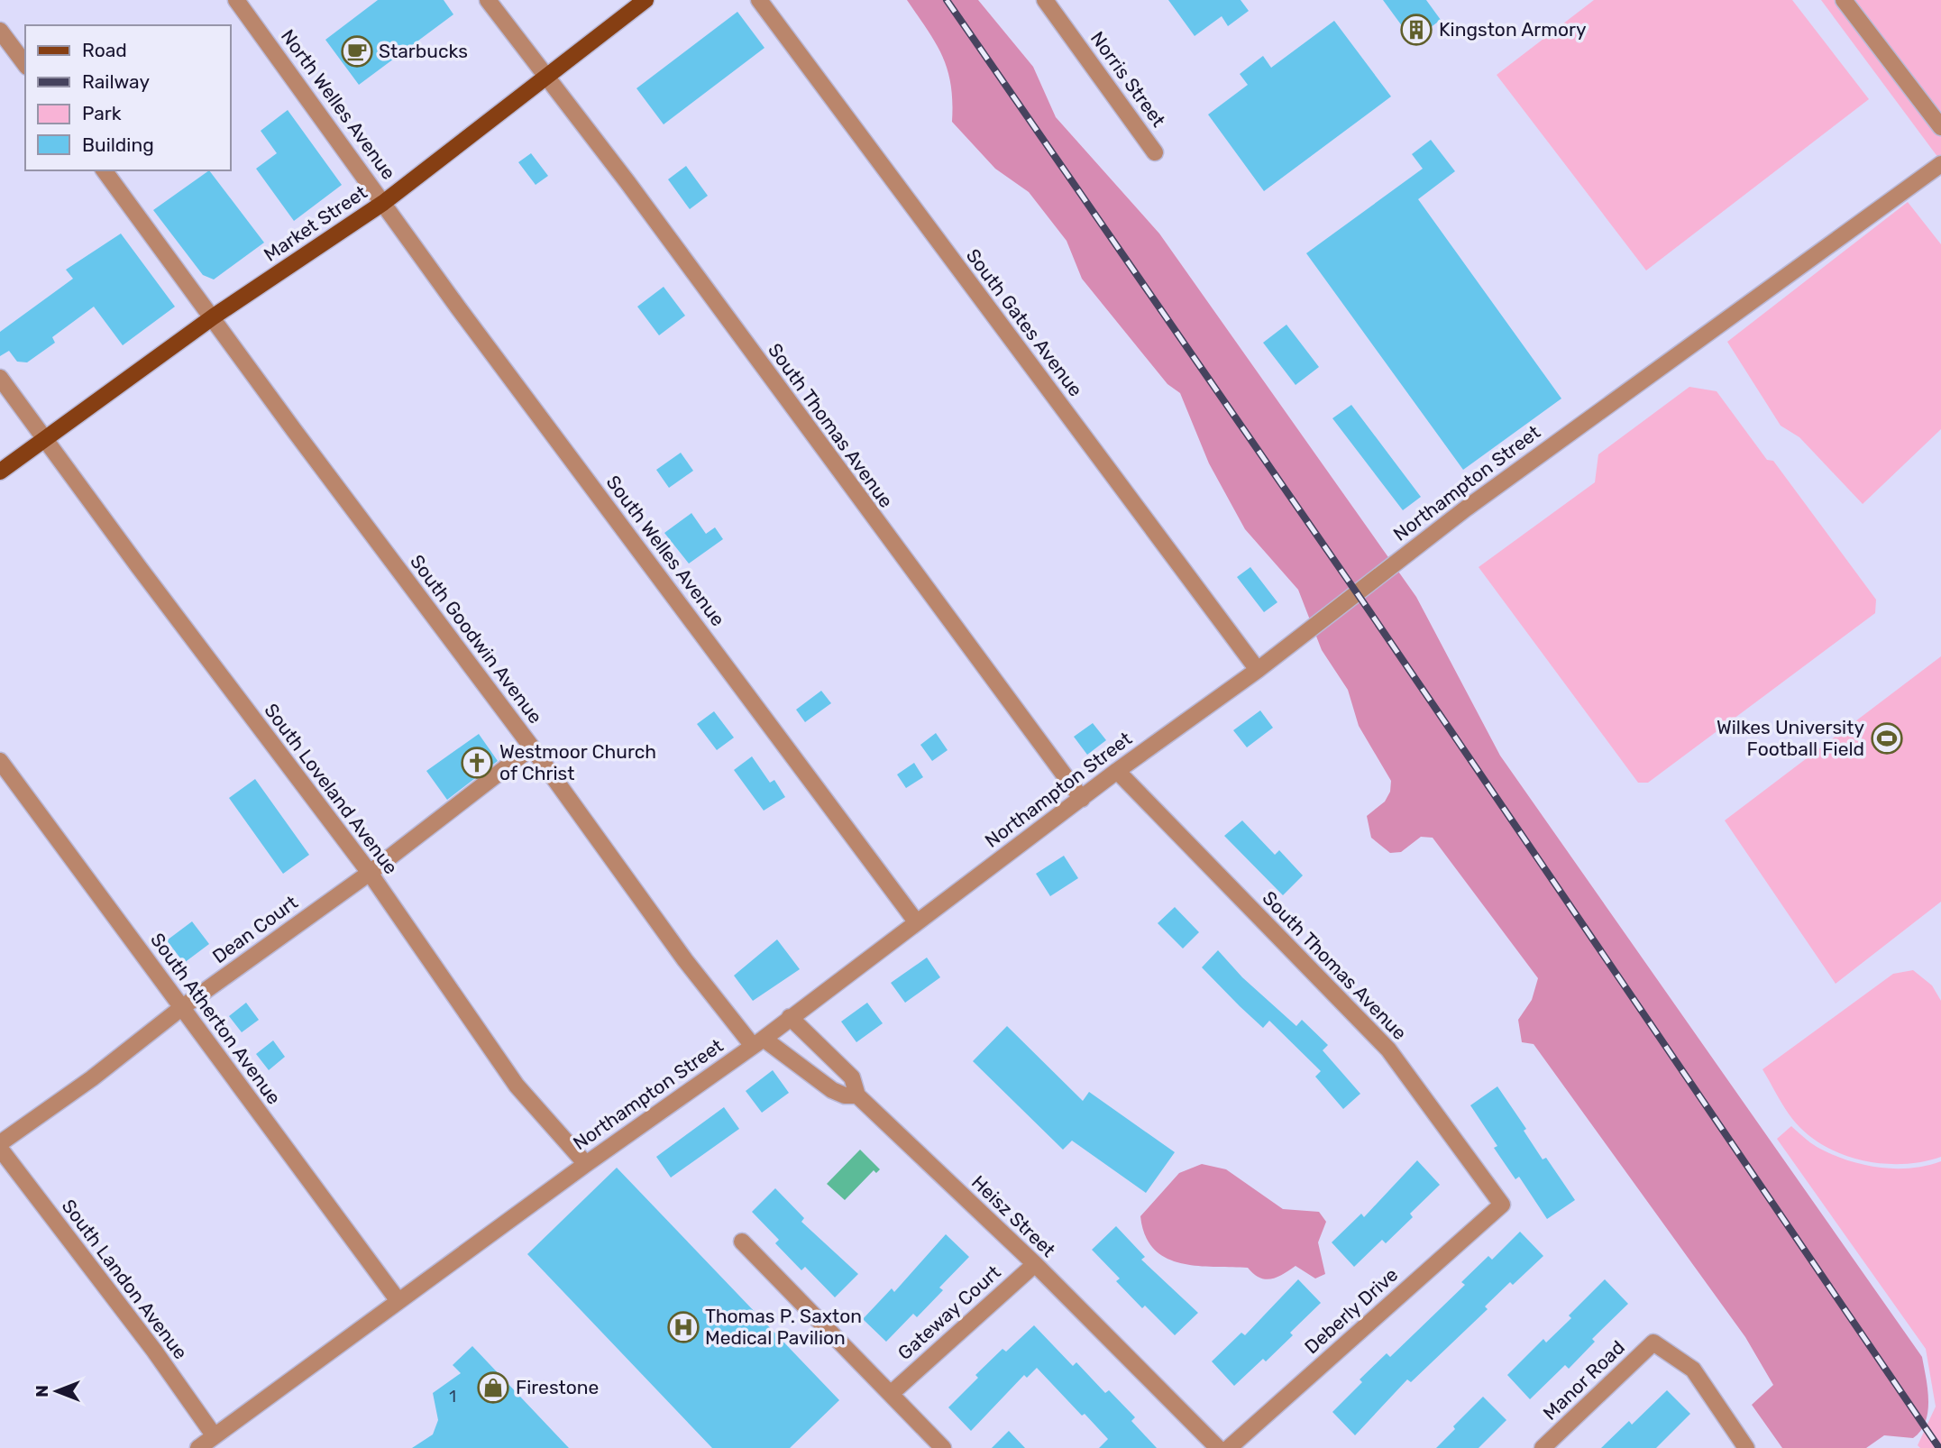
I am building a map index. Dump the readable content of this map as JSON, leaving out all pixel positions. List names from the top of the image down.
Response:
{
  "streets": {
    "main road": ["Market Street"],
    "street": [
      "Norris Street",
      "North Welles Avenue",
      "South Gates Avenue",
      "South Thomas Avenue",
      "Northampton Street",
      "South Welles Avenue",
      "South Goodwin Avenue",
      "South Loveland Avenue",
      "Dean Court",
      "South Atherton Avenue",
      "Heisz Street",
      "South Landon Avenue",
      "Deberly Drive",
      "Gateway Court",
      "Manor Road"
    ]
  },
  "crossings": [
    ["North Welles Avenue", "Market Street"],
    ["North Welles Avenue", "South Welles Avenue"],
    ["Market Street", "South Thomas Avenue"],
    ["Market Street", "South Welles Avenue"],
    ["Market Street", "South Goodwin Avenue"],
    ["Market Street", "South Loveland Avenue"],
    ["South Gates Avenue", "Northampton Street"],
    ["South Thomas Avenue", "Northampton Street"],
    ["South Thomas Avenue", "Deberly Drive"],
    ["Northampton Street", "South Welles Avenue"],
    ["Northampton Street", "South Goodwin Avenue"],
    ["Northampton Street", "South Loveland Avenue"],
    ["Northampton Street", "South Atherton Avenue"],
    ["Northampton Street", "Heisz Street"],
    ["Northampton Street", "South Landon Avenue"],
    ["South Goodwin Avenue", "Dean Court"],
    ["South Goodwin Avenue", "Heisz Street"],
    ["South Loveland Avenue", "Dean Court"],
    ["Dean Court", "South Atherton Avenue"],
    ["Heisz Street", "Gateway Court"]
  ],
  "places": {
    "building": ["Kingston Armory"],
    "cafe": ["Starbucks"],
    "sports": ["Wilkes University Football Field"],
    "church": ["Westmoor Church of Christ"],
    "hospital": ["Thomas P. Saxton Medical Pavilion"],
    "shop": ["Firestone"]
  },
  "house_numbers": ["1"],
  "legend": [
    "Road",
    "Railway",
    "Park",
    "Building"
  ],
  "north": "left"
}
